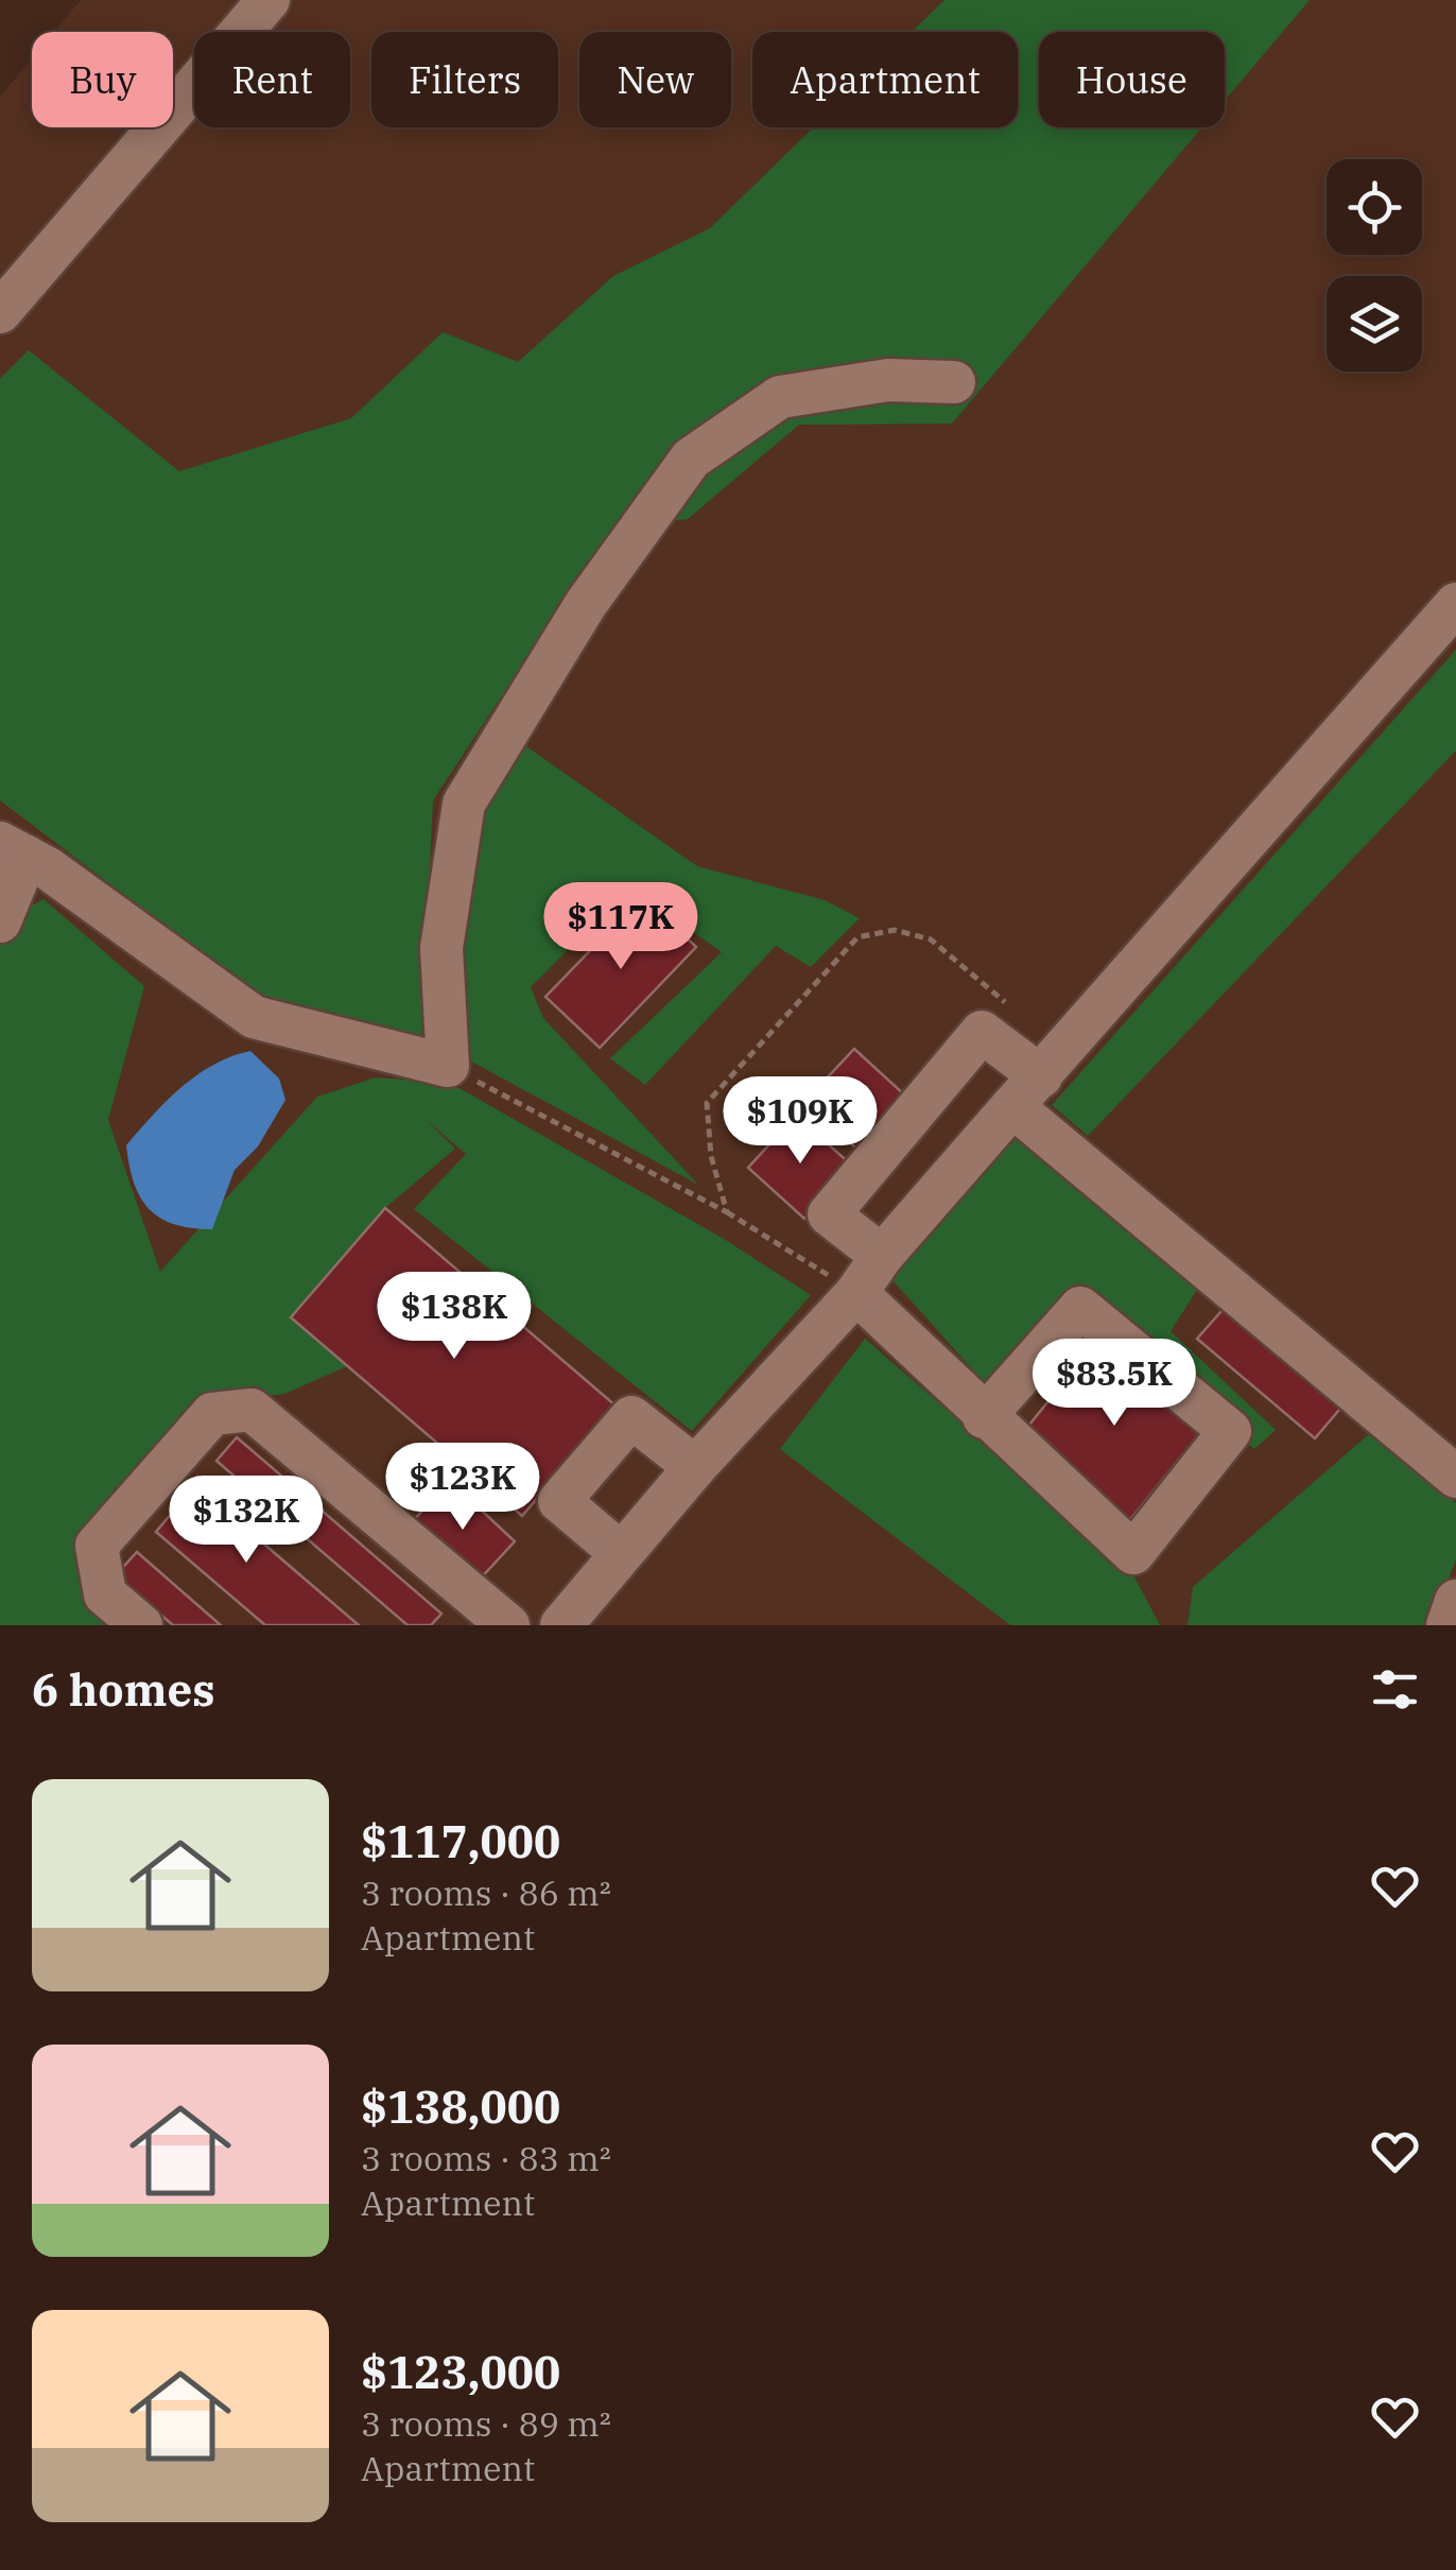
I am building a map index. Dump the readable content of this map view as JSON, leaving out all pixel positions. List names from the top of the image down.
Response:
{
  "page": {
    "chip": [
      "Buy",
      "Rent",
      "Filters",
      "New",
      "Apartment",
      "House"
    ],
    "price": [
      "$117K",
      "$109K",
      "$138K",
      "$83.5K",
      "$123K",
      "$132K"
    ],
    "heading": "6 homes",
    "list": [
      {
        "name": "$117,000",
        "note": "3 rooms · 86 m² · Apartment"
      },
      {
        "name": "$138,000",
        "note": "3 rooms · 83 m² · Apartment"
      },
      {
        "name": "$123,000",
        "note": "3 rooms · 89 m² · Apartment"
      }
    ]
  }
}
